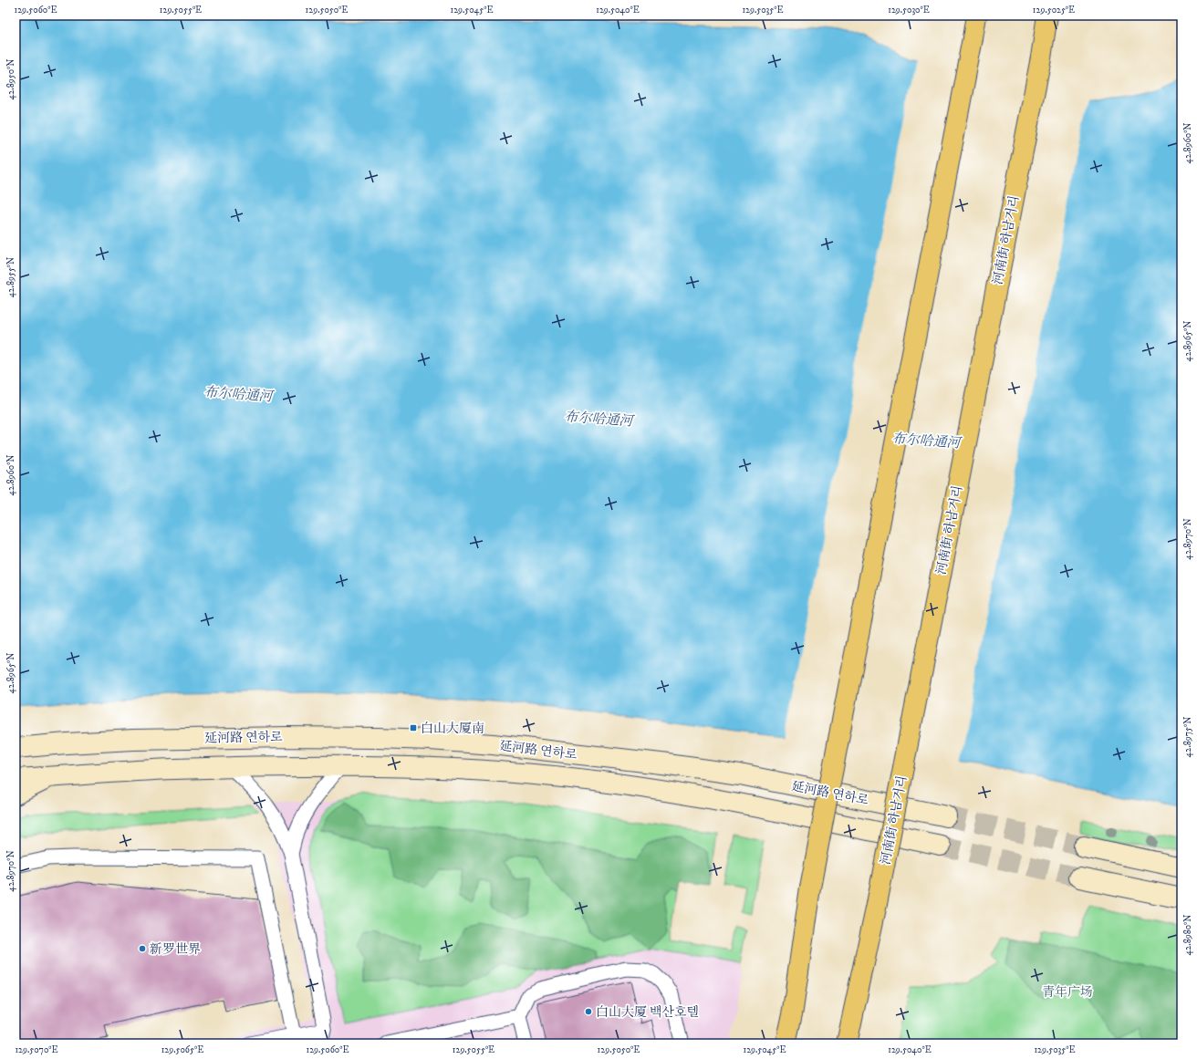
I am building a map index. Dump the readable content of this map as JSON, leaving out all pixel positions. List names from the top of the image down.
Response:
{
  "streets": {
    "main road": ["河南街 하남거리", "延河路 연하로"]
  },
  "water": ["布尔哈通河"],
  "parks": ["青年广场"],
  "places": {
    "transit": ["白山大厦南"],
    "other": ["新罗世界", "白山大厦 백산호텔"]
  },
  "coordinates": [
    "129.5060°E",
    "129.5055°E",
    "129.5050°E",
    "129.5045°E",
    "129.5040°E",
    "129.5035°E",
    "129.5030°E",
    "129.5025°E",
    "42.8950°N",
    "42.8960°N",
    "42.8955°N",
    "42.8965°N",
    "42.8970°N",
    "42.8975°N",
    "42.8980°N",
    "129.5070°E",
    "129.5065°E"
  ]
}
